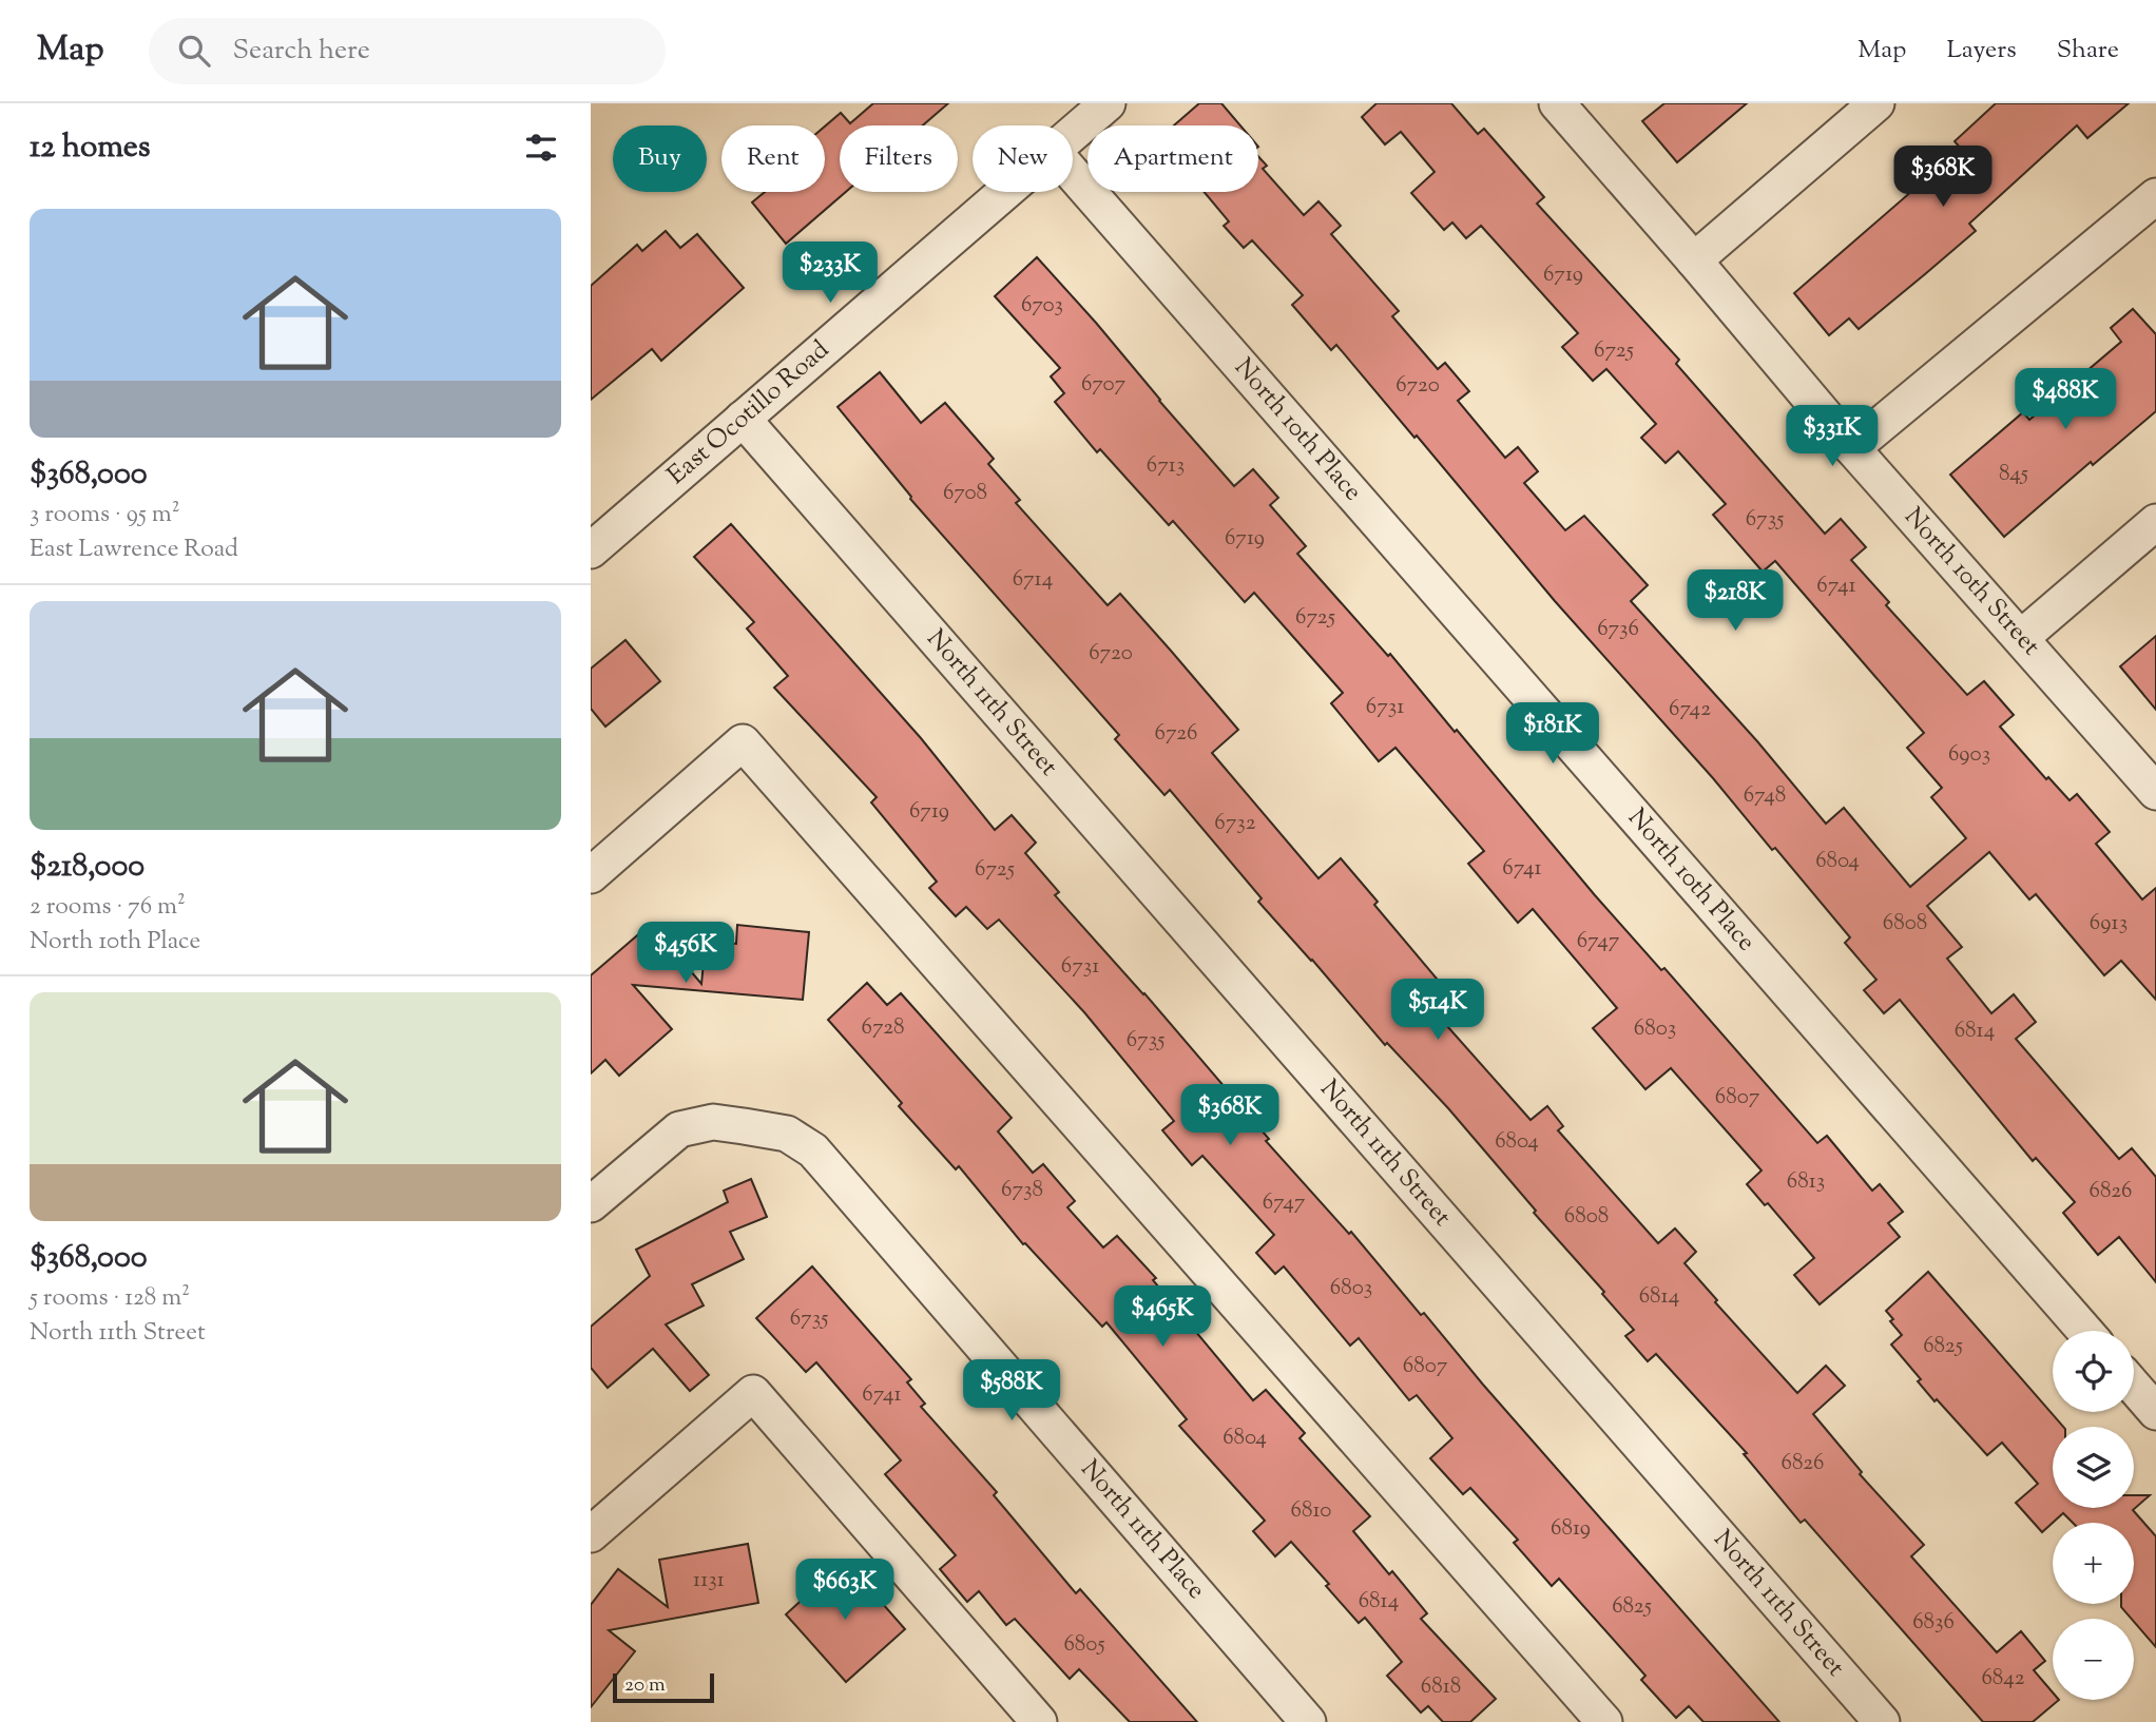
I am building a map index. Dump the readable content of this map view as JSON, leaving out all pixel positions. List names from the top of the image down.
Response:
{
  "streets": {
    "street": [
      "East Ocotillo Road",
      "North 10th Place",
      "North 10th Street",
      "North 11th Street",
      "North 11th Place"
    ]
  },
  "crossings": [
    ["East Ocotillo Road", "North 11th Street"]
  ],
  "house_numbers": [
    "6719",
    "6703",
    "6725",
    "6707",
    "6720",
    "6713",
    "845",
    "6708",
    "6735",
    "6719",
    "6714",
    "6741",
    "6725",
    "6736",
    "6720",
    "6731",
    "6742",
    "6726",
    "6903",
    "6748",
    "6719",
    "6732",
    "6804",
    "6741",
    "6725",
    "6808",
    "6913",
    "6747",
    "6731",
    "6728",
    "6803",
    "6814",
    "6735",
    "6807",
    "6804",
    "6813",
    "6738",
    "6826",
    "6747",
    "6808",
    "6803",
    "6814",
    "6735",
    "6825",
    "6807",
    "6741",
    "6804",
    "6826",
    "6810",
    "6819",
    "1131",
    "6814",
    "6825",
    "6836",
    "6805",
    "6842",
    "6818"
  ],
  "scale_bar": "20 m",
  "page": {
    "header": "Map",
    "search": "Search here",
    "nav": ["Map", "Layers", "Share"],
    "heading": "12 homes",
    "chip": [
      "Buy",
      "Rent",
      "Filters",
      "New",
      "Apartment"
    ],
    "price": [
      "$368K",
      "$233K",
      "$488K",
      "$331K",
      "$218K",
      "$181K",
      "$456K",
      "$514K",
      "$368K",
      "$465K",
      "$588K",
      "$663K"
    ],
    "list": [
      {
        "name": "$368,000",
        "note": "3 rooms · 95 m² · East Lawrence Road"
      },
      {
        "name": "$218,000",
        "note": "2 rooms · 76 m² · North 10th Place"
      },
      {
        "name": "$368,000",
        "note": "5 rooms · 128 m² · North 11th Street"
      }
    ],
    "map_buttons": ["+", "−"],
    "scale": "20 m"
  }
}
